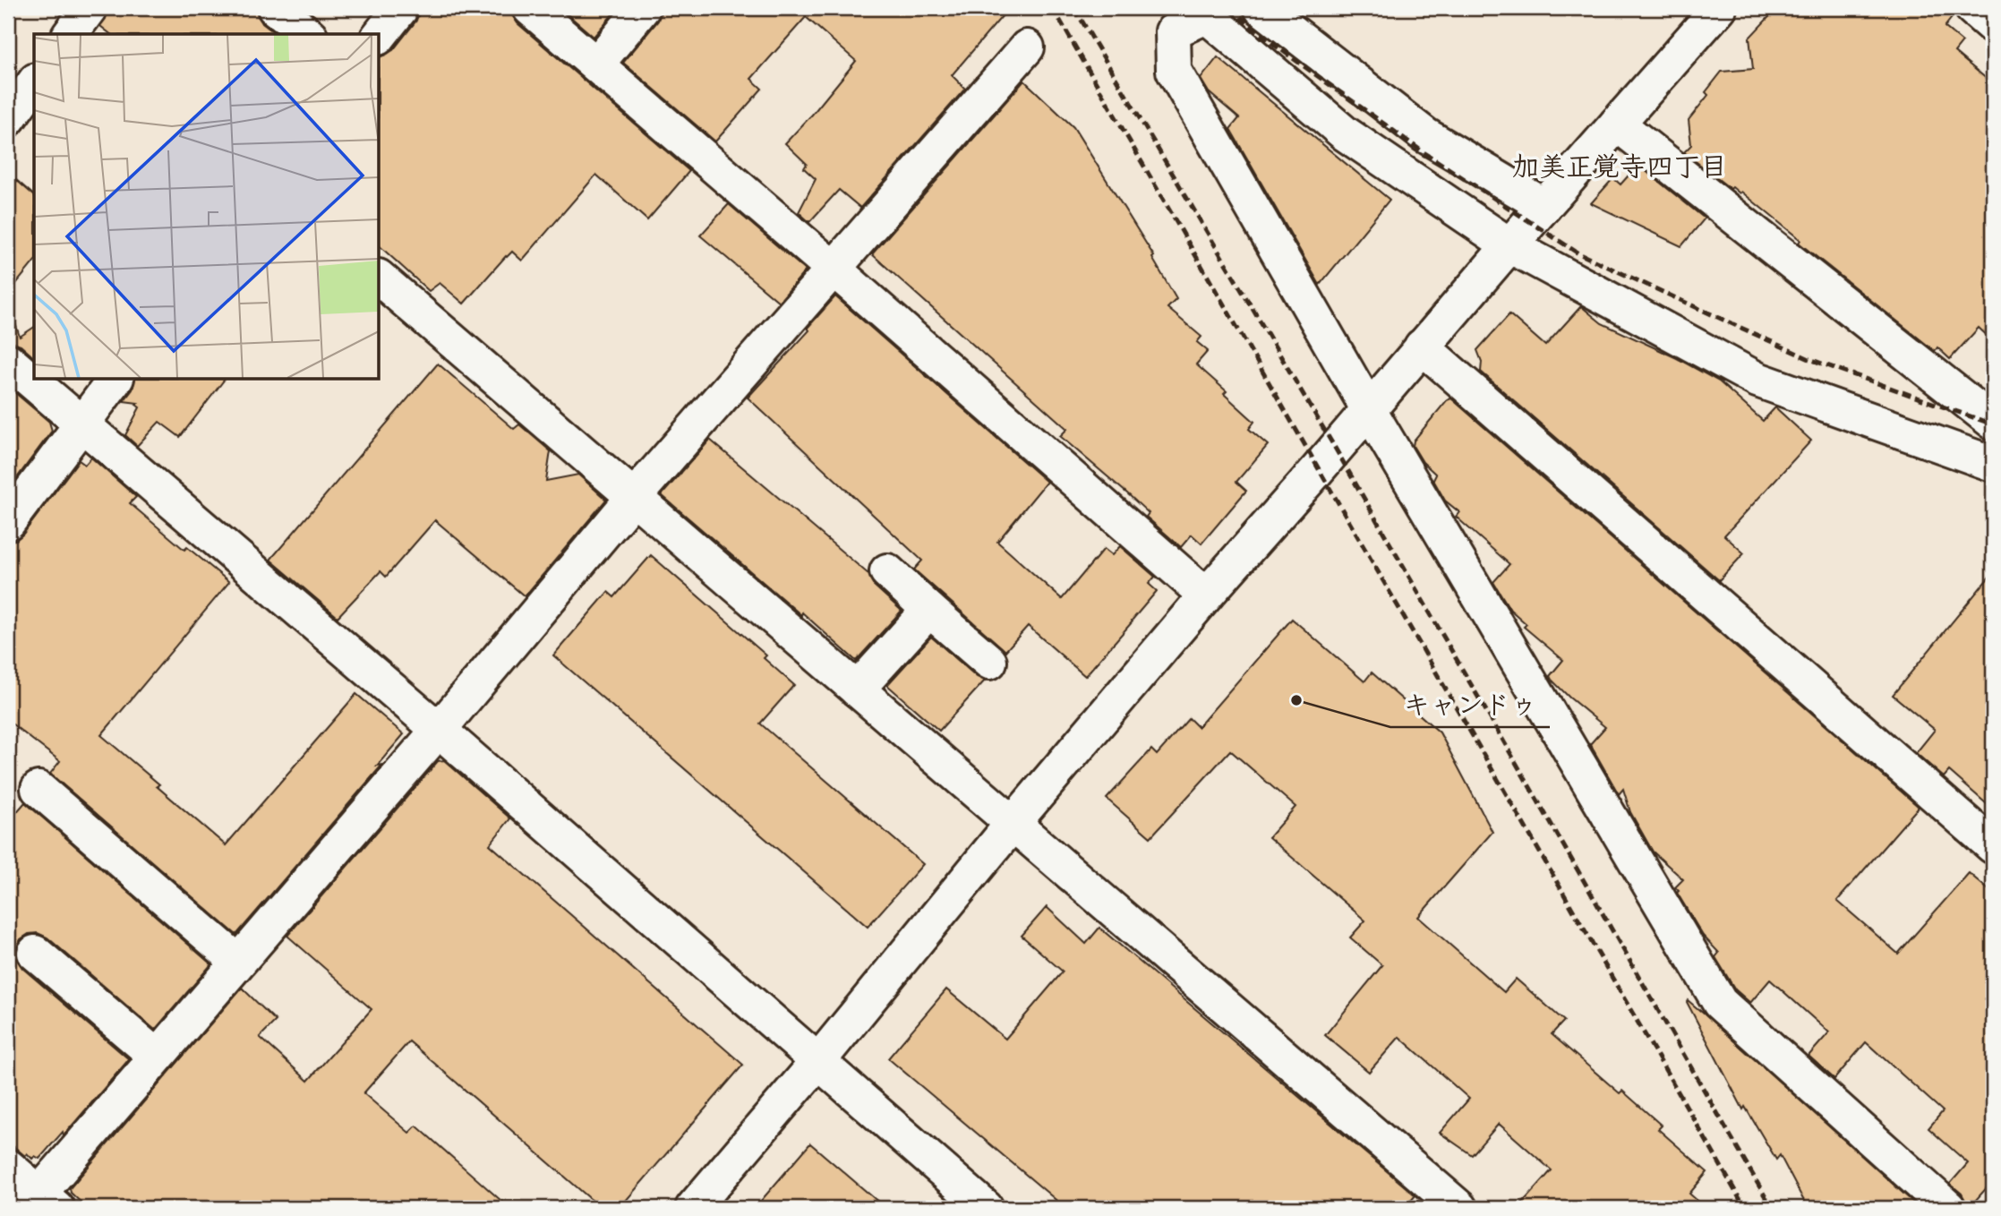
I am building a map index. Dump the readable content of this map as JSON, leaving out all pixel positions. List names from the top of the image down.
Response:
{
  "districts": ["加美正覚寺四丁目"],
  "places": ["キャンドゥ"]
}
